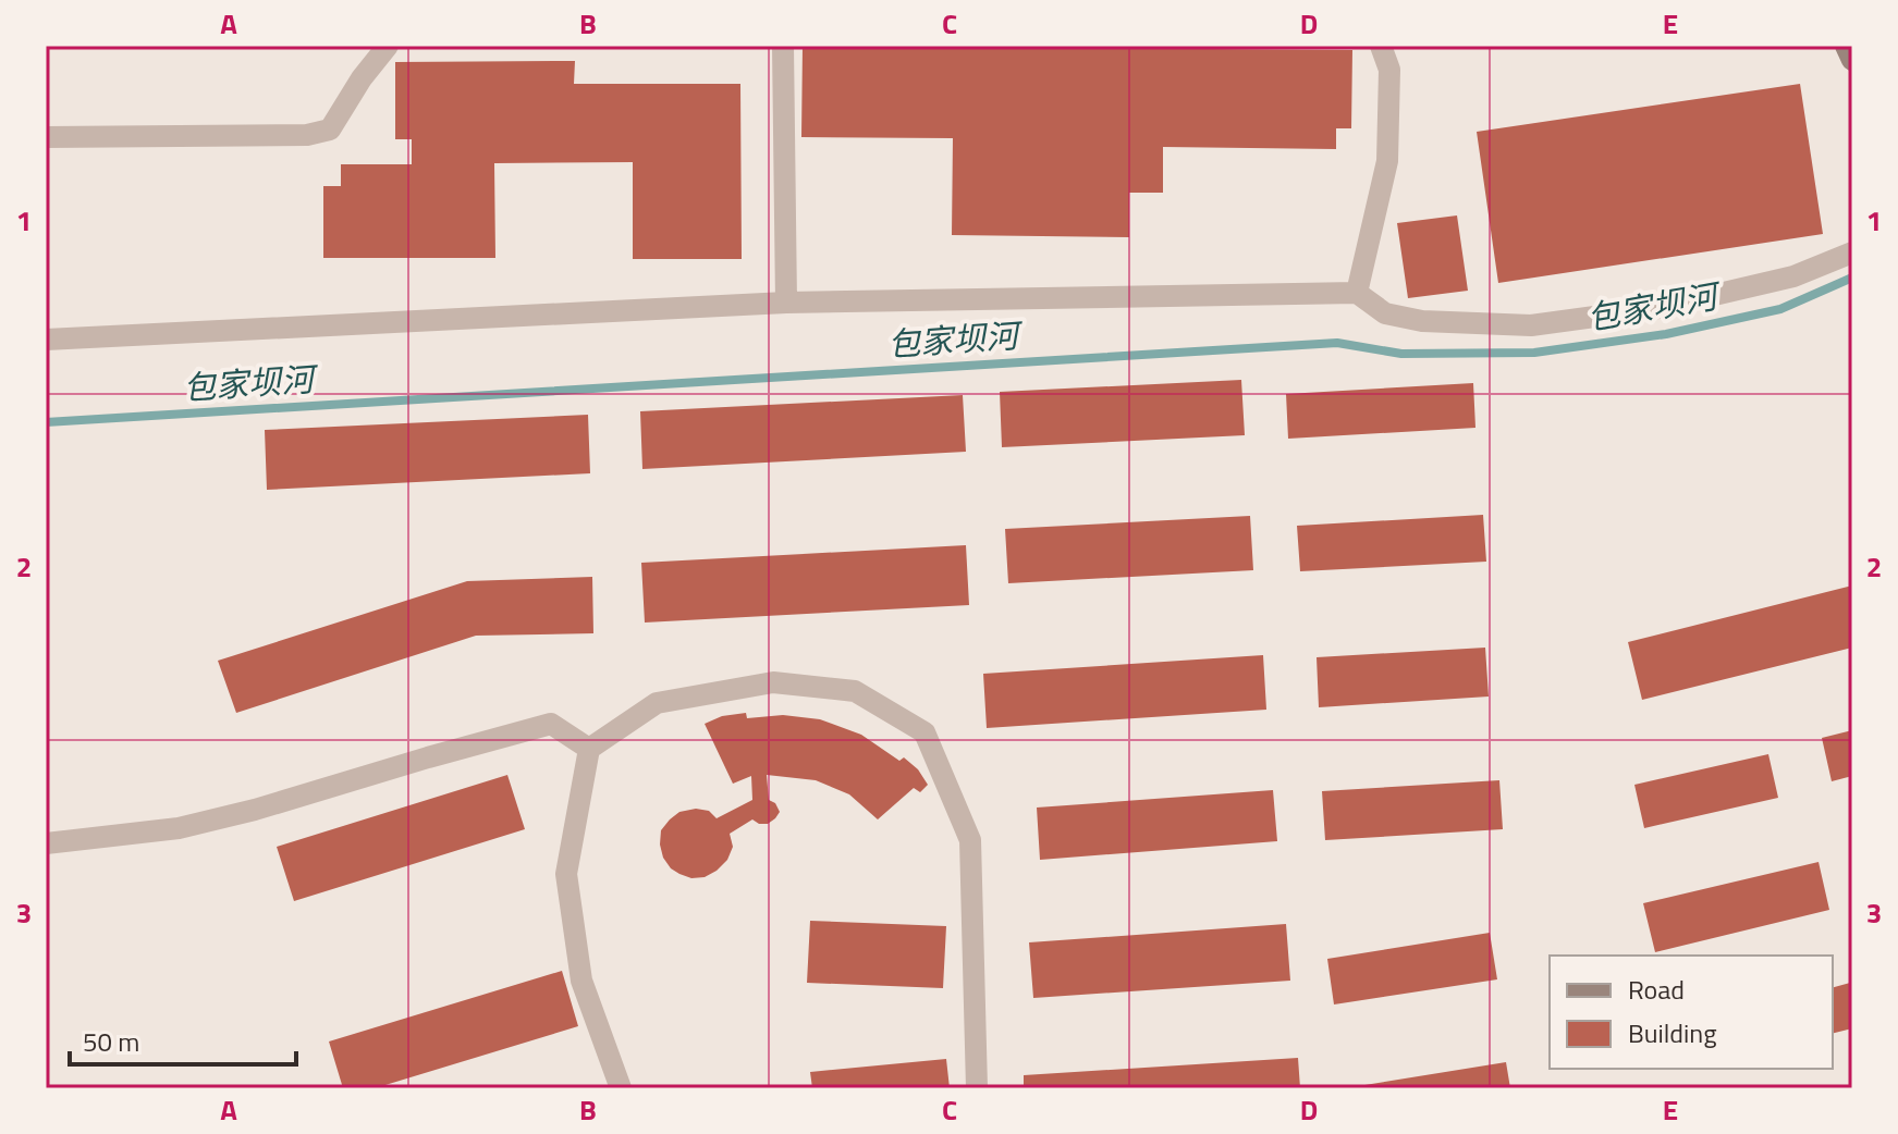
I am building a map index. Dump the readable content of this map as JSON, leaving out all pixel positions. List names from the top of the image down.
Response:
{
  "water": ["包家坝河"],
  "legend": ["Road", "Building"],
  "scale_bar": "50 m",
  "grid": {
    "columns": [
      "A",
      "B",
      "C",
      "D",
      "E"
    ],
    "rows": ["1", "2", "3"]
  }
}
